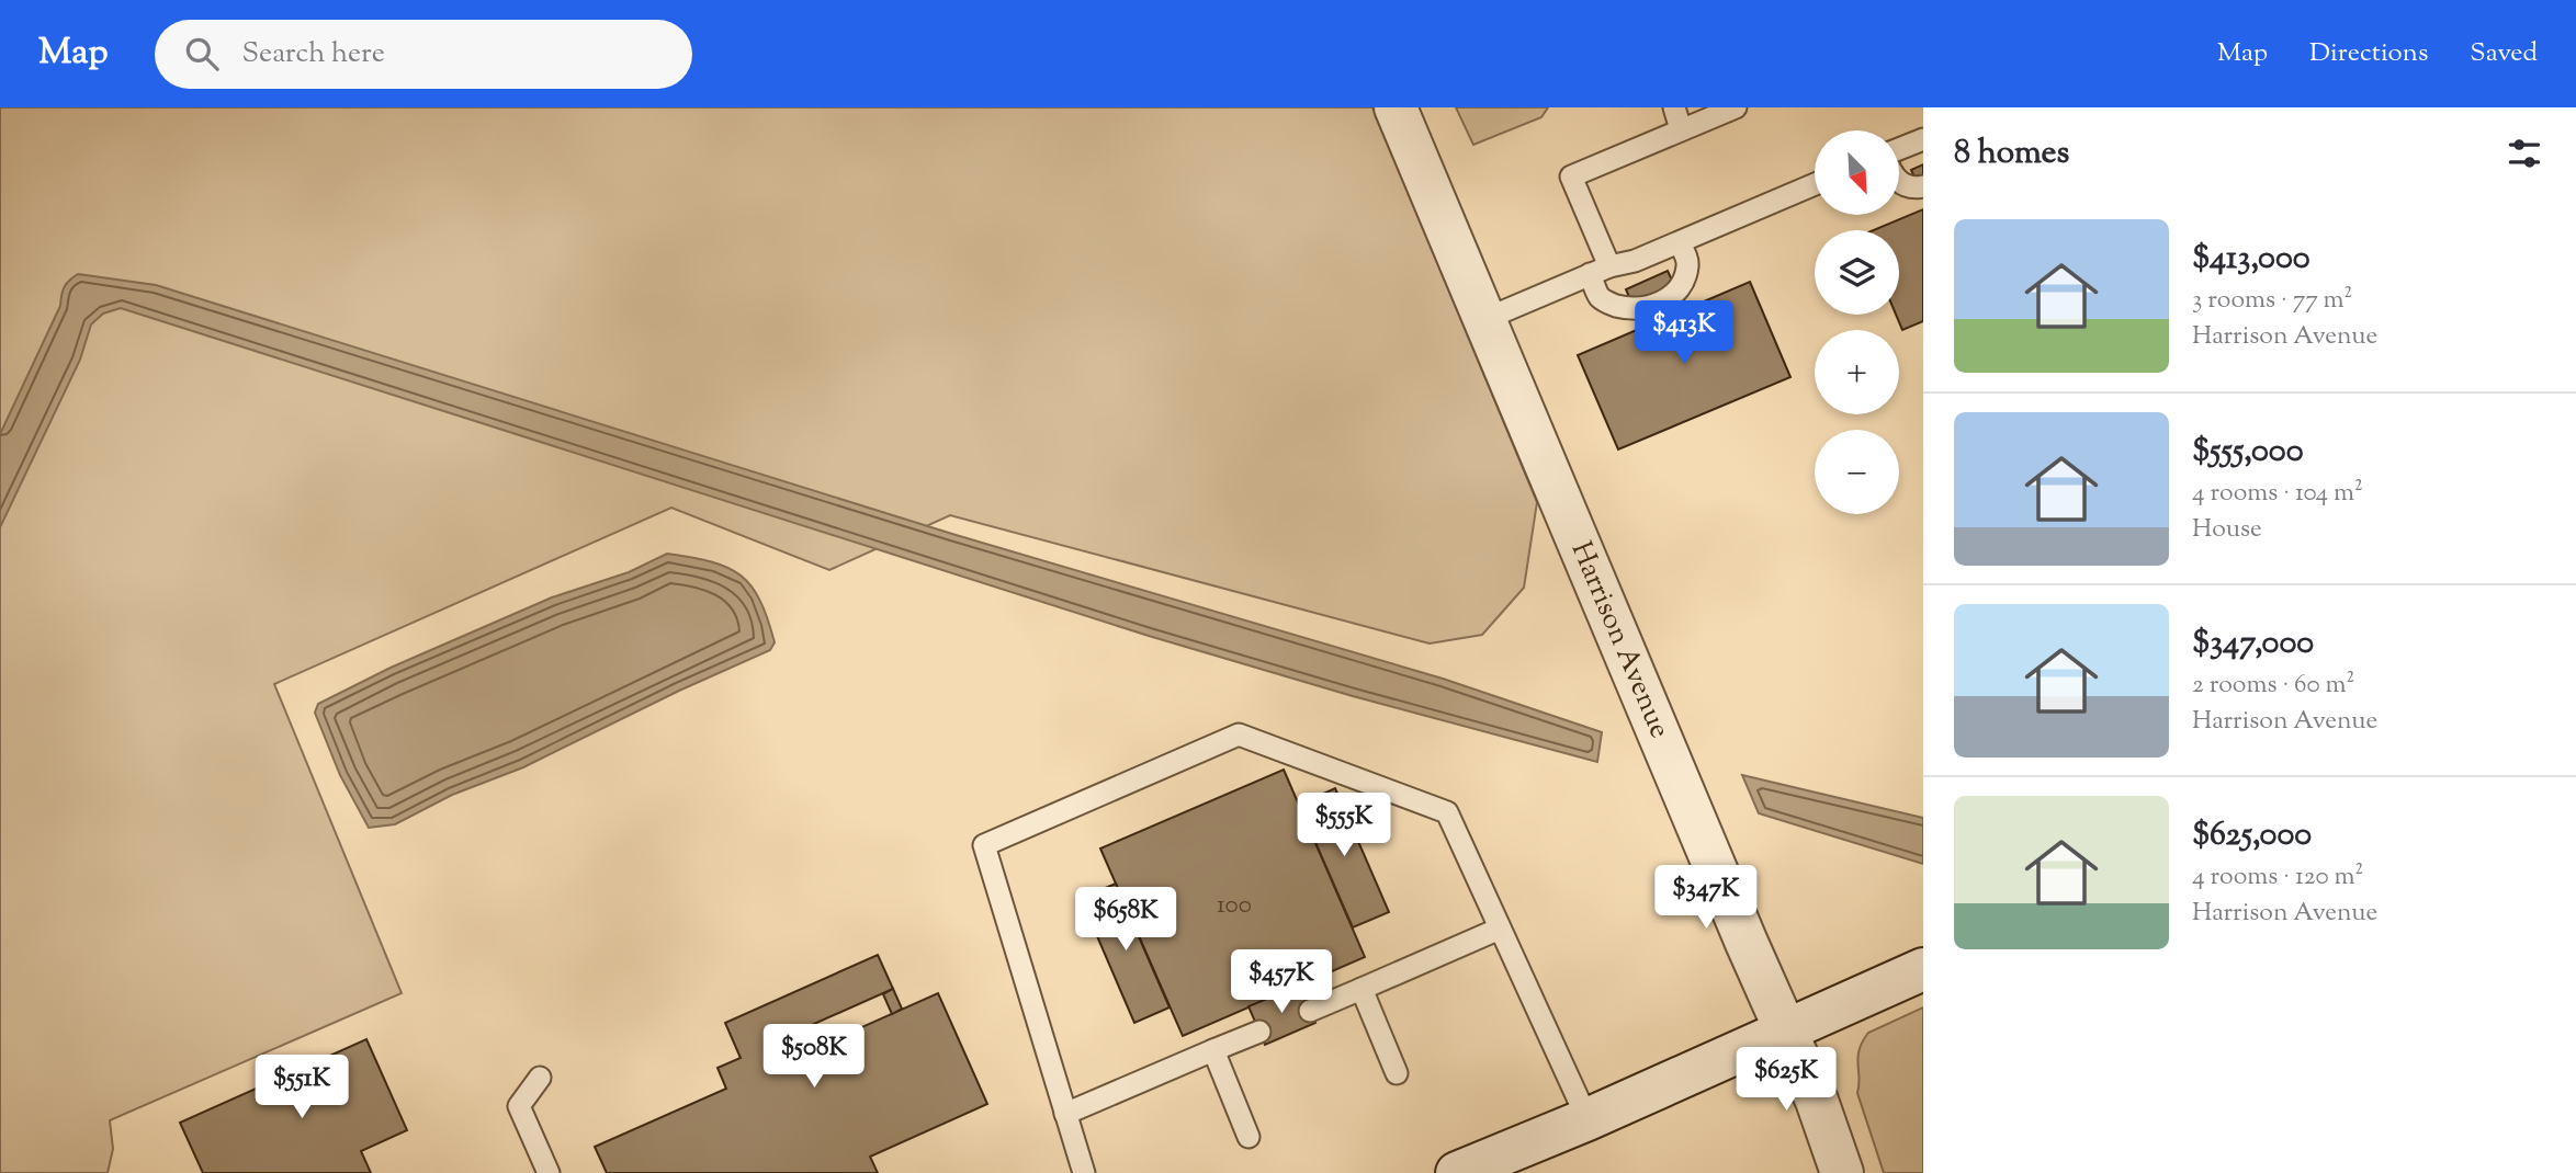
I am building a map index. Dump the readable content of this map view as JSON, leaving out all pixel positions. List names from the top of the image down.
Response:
{
  "streets": {
    "street": ["Harrison Avenue"]
  },
  "house_numbers": ["100"],
  "north": "bottom right",
  "page": {
    "header": "Map",
    "search": "Search here",
    "nav": ["Map", "Directions", "Saved"],
    "heading": "8 homes",
    "map_buttons": ["+", "−"],
    "list": [
      {
        "name": "$413,000",
        "note": "3 rooms · 77 m² · Harrison Avenue"
      },
      {
        "name": "$555,000",
        "note": "4 rooms · 104 m² · House"
      },
      {
        "name": "$347,000",
        "note": "2 rooms · 60 m² · Harrison Avenue"
      },
      {
        "name": "$625,000",
        "note": "4 rooms · 120 m² · Harrison Avenue"
      }
    ],
    "price": [
      "$413K",
      "$555K",
      "$347K",
      "$658K",
      "$457K",
      "$508K",
      "$625K",
      "$551K"
    ]
  }
}
